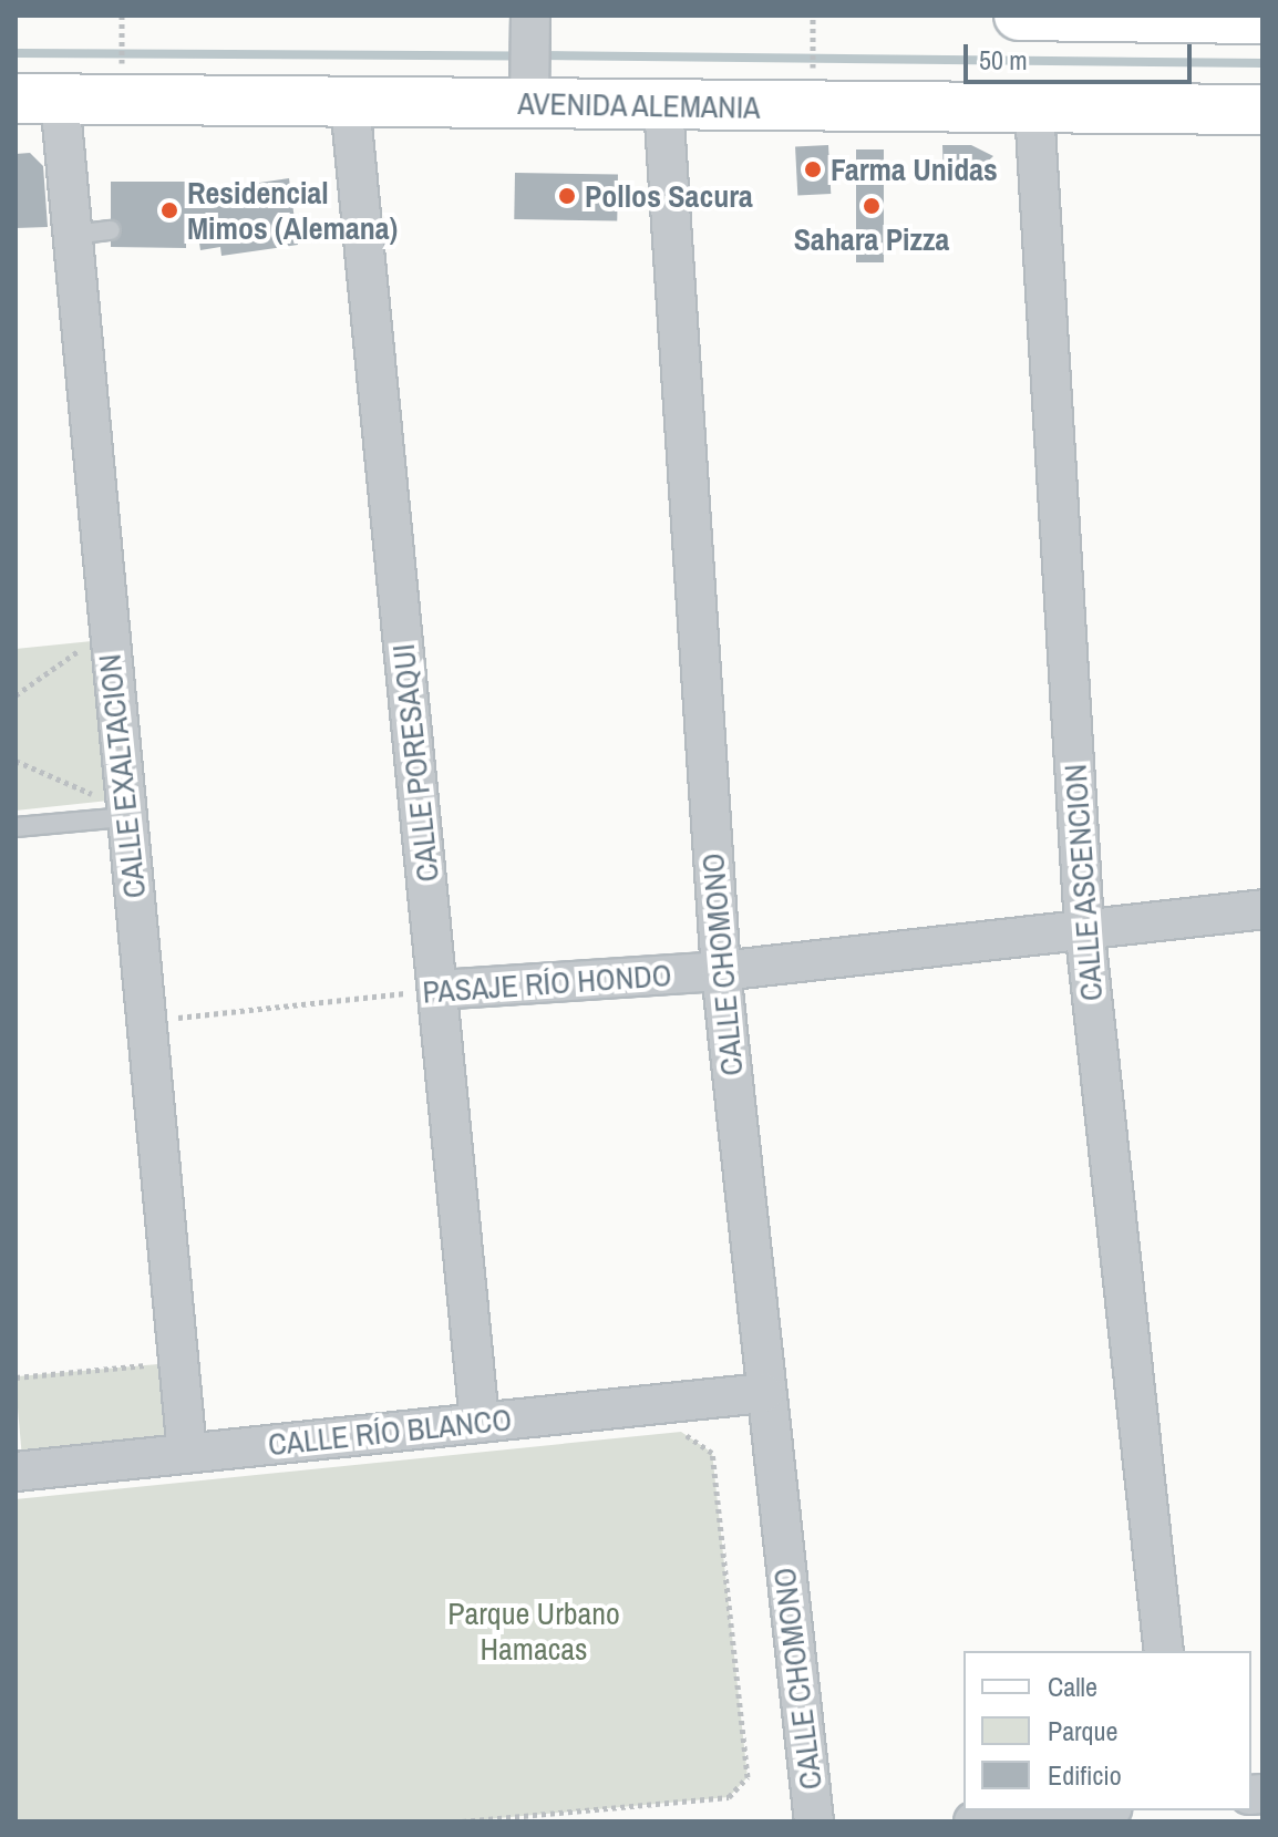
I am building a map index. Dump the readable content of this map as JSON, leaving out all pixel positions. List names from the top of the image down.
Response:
{
  "streets": {
    "main road": ["AVENIDA ALEMANIA"],
    "street": [
      "CALLE PORESAQUI",
      "CALLE EXALTACION",
      "CALLE ASCENCION",
      "CALLE CHOMONO",
      "PASAJE RÍO HONDO",
      "CALLE RÍO BLANCO"
    ]
  },
  "crossings": [
    ["AVENIDA ALEMANIA", "CALLE PORESAQUI"],
    ["AVENIDA ALEMANIA", "CALLE EXALTACION"],
    ["AVENIDA ALEMANIA", "CALLE ASCENCION"],
    ["AVENIDA ALEMANIA", "CALLE CHOMONO"],
    ["CALLE PORESAQUI", "PASAJE RÍO HONDO"],
    ["CALLE PORESAQUI", "CALLE RÍO BLANCO"],
    ["CALLE EXALTACION", "PASAJE RÍO HONDO"],
    ["CALLE EXALTACION", "CALLE RÍO BLANCO"],
    ["CALLE ASCENCION", "PASAJE RÍO HONDO"],
    ["CALLE CHOMONO", "PASAJE RÍO HONDO"],
    ["CALLE CHOMONO", "CALLE RÍO BLANCO"]
  ],
  "parks": ["Parque Urbano Hamacas"],
  "places": [
    "Farma Unidas",
    "Pollos Sacura",
    "Sahara Pizza",
    "Residencial Mimos (Alemana)"
  ],
  "legend": ["Calle", "Parque", "Edificio"],
  "scale_bar": "50 m"
}
